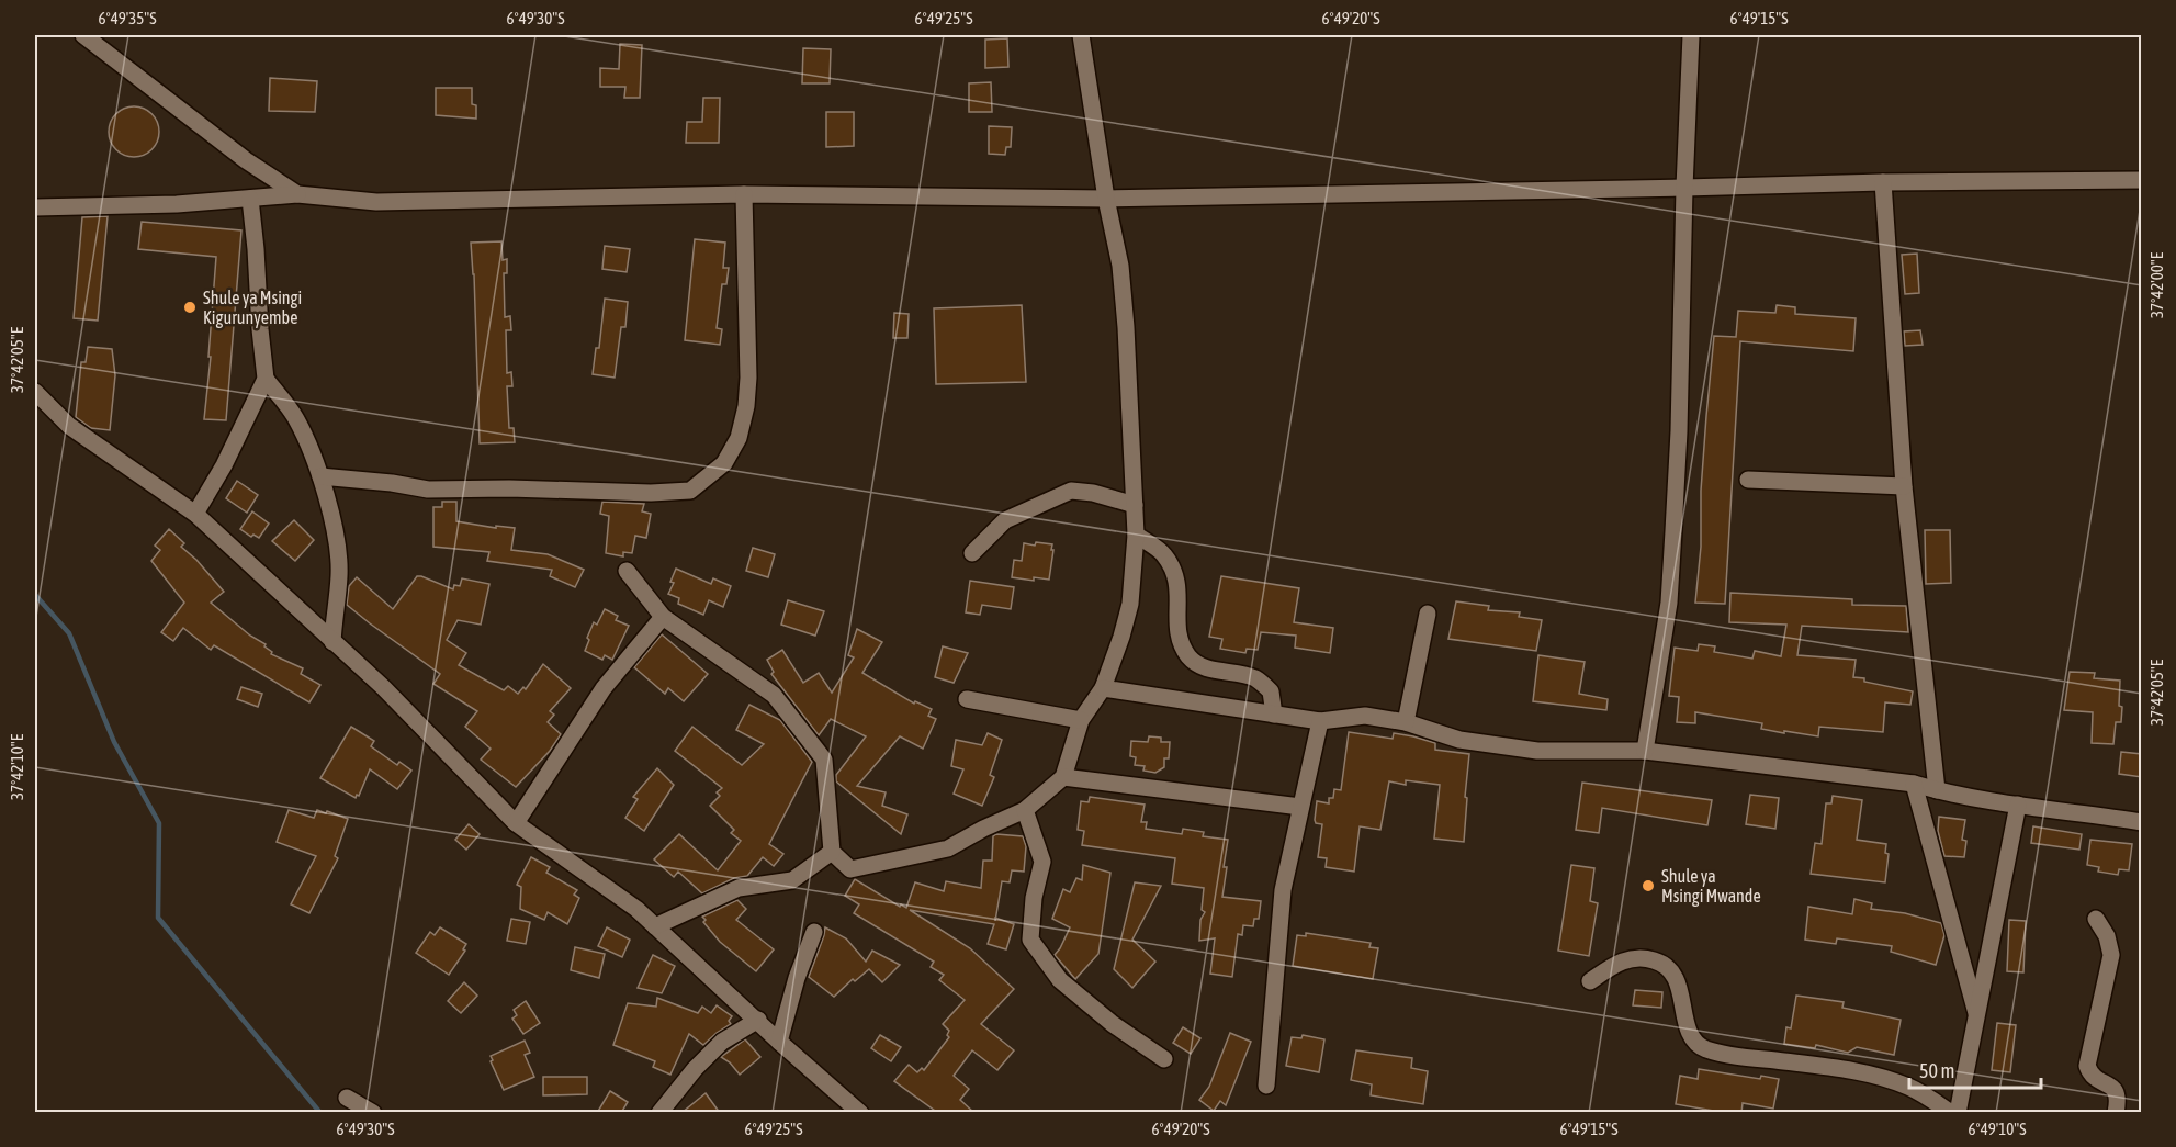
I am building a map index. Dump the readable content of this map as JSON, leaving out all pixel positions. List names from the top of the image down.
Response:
{
  "places": ["Shule ya Msingi Kigurunyembe", "Shule ya Msingi Mwande"],
  "scale_bar": "50 m",
  "coordinates": [
    "6°49'35\"S",
    "6°49'30\"S",
    "6°49'25\"S",
    "6°49'20\"S",
    "6°49'15\"S",
    "37°42'00\"E",
    "37°42'05\"E",
    "37°42'10\"E",
    "6°49'10\"S"
  ]
}
